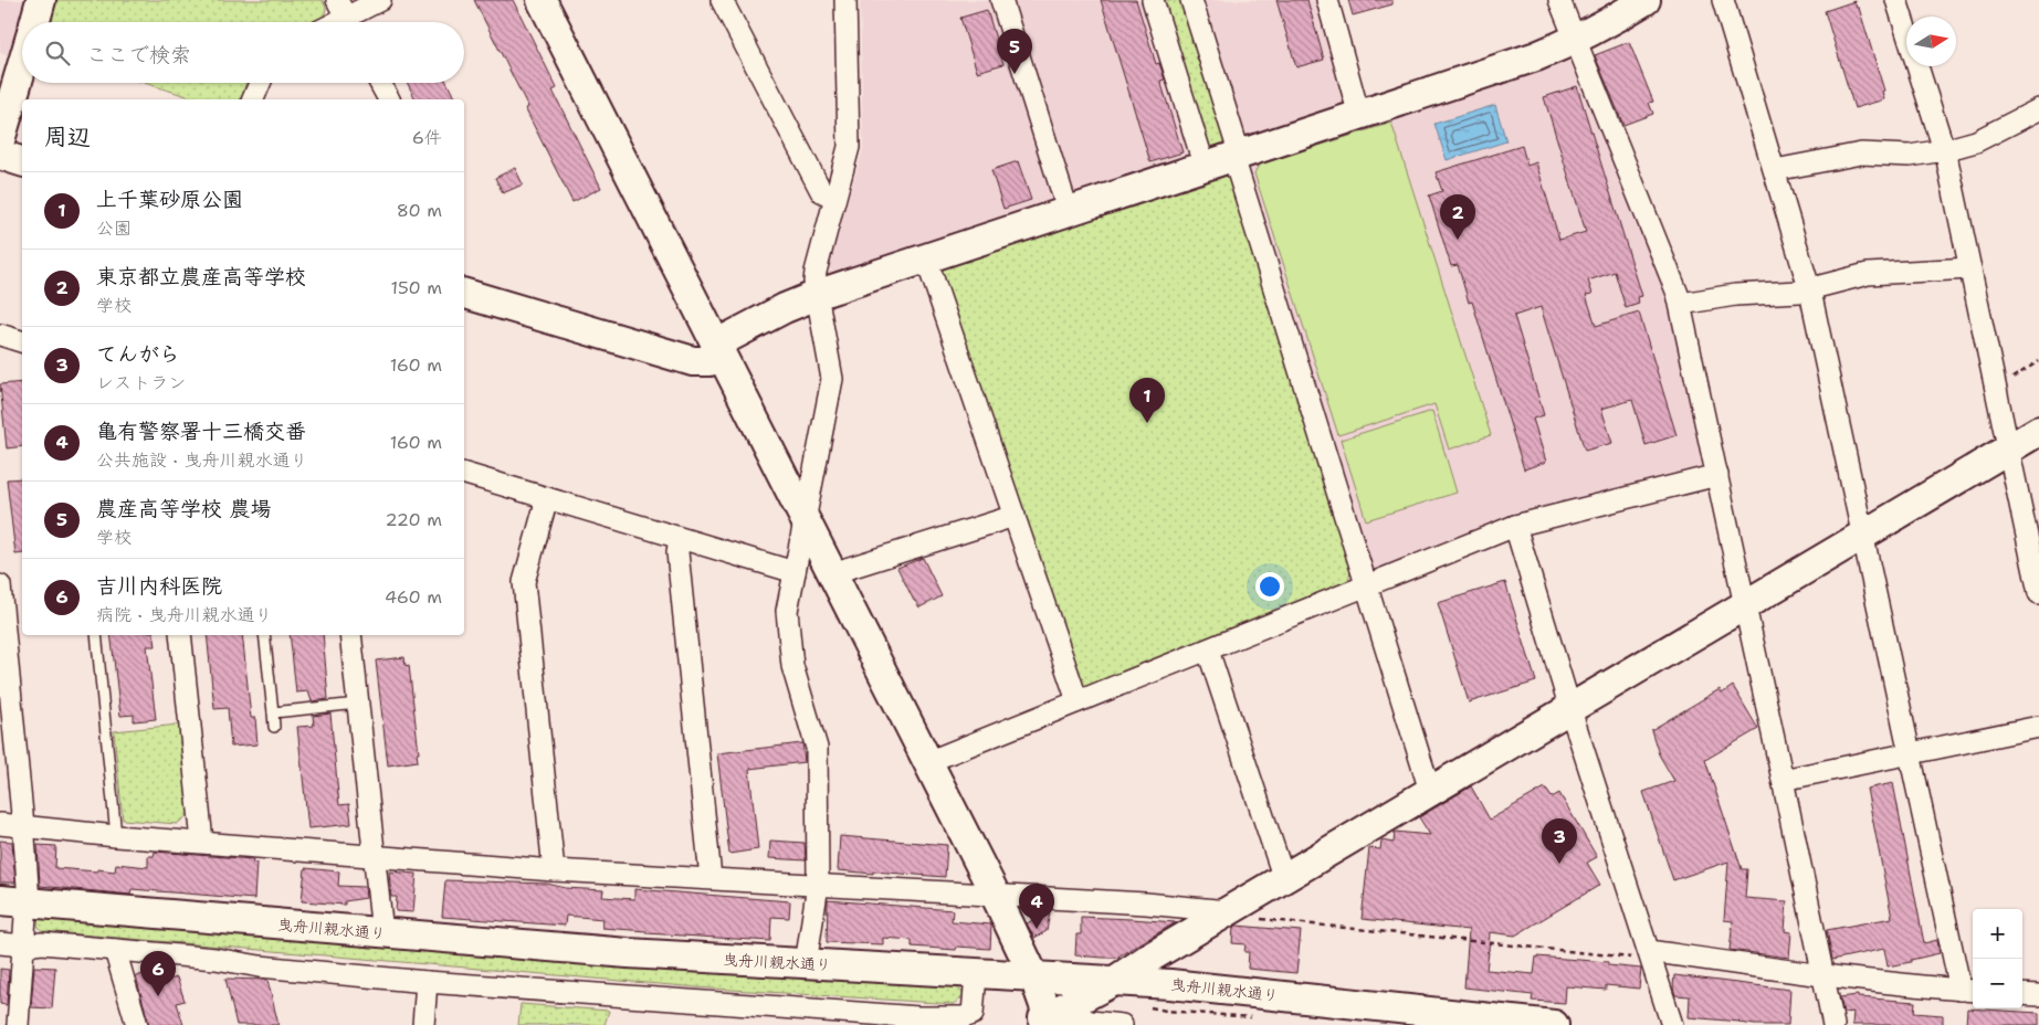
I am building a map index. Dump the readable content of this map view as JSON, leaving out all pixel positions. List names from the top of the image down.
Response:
{
  "streets": {
    "street": ["曳舟川親水通り"]
  },
  "north": "right",
  "page": {
    "search": "ここで検索",
    "pins": [
      "5",
      "2",
      "1",
      "3",
      "4",
      "6"
    ],
    "heading": ["周辺", "6件"],
    "list": [
      {
        "mark": "1",
        "name": "上千葉砂原公園",
        "note": "公園",
        "value": "80 m"
      },
      {
        "mark": "2",
        "name": "東京都立農産高等学校",
        "note": "学校",
        "value": "150 m"
      },
      {
        "mark": "3",
        "name": "てんがら",
        "note": "レストラン",
        "value": "160 m"
      },
      {
        "mark": "4",
        "name": "亀有警察署十三橋交番",
        "note": "公共施設 · 曳舟川親水通り",
        "value": "160 m"
      },
      {
        "mark": "5",
        "name": "農産高等学校 農場",
        "note": "学校",
        "value": "220 m"
      },
      {
        "mark": "6",
        "name": "吉川内科医院",
        "note": "病院 · 曳舟川親水通り",
        "value": "460 m"
      }
    ],
    "map_buttons": ["+", "−"]
  }
}
